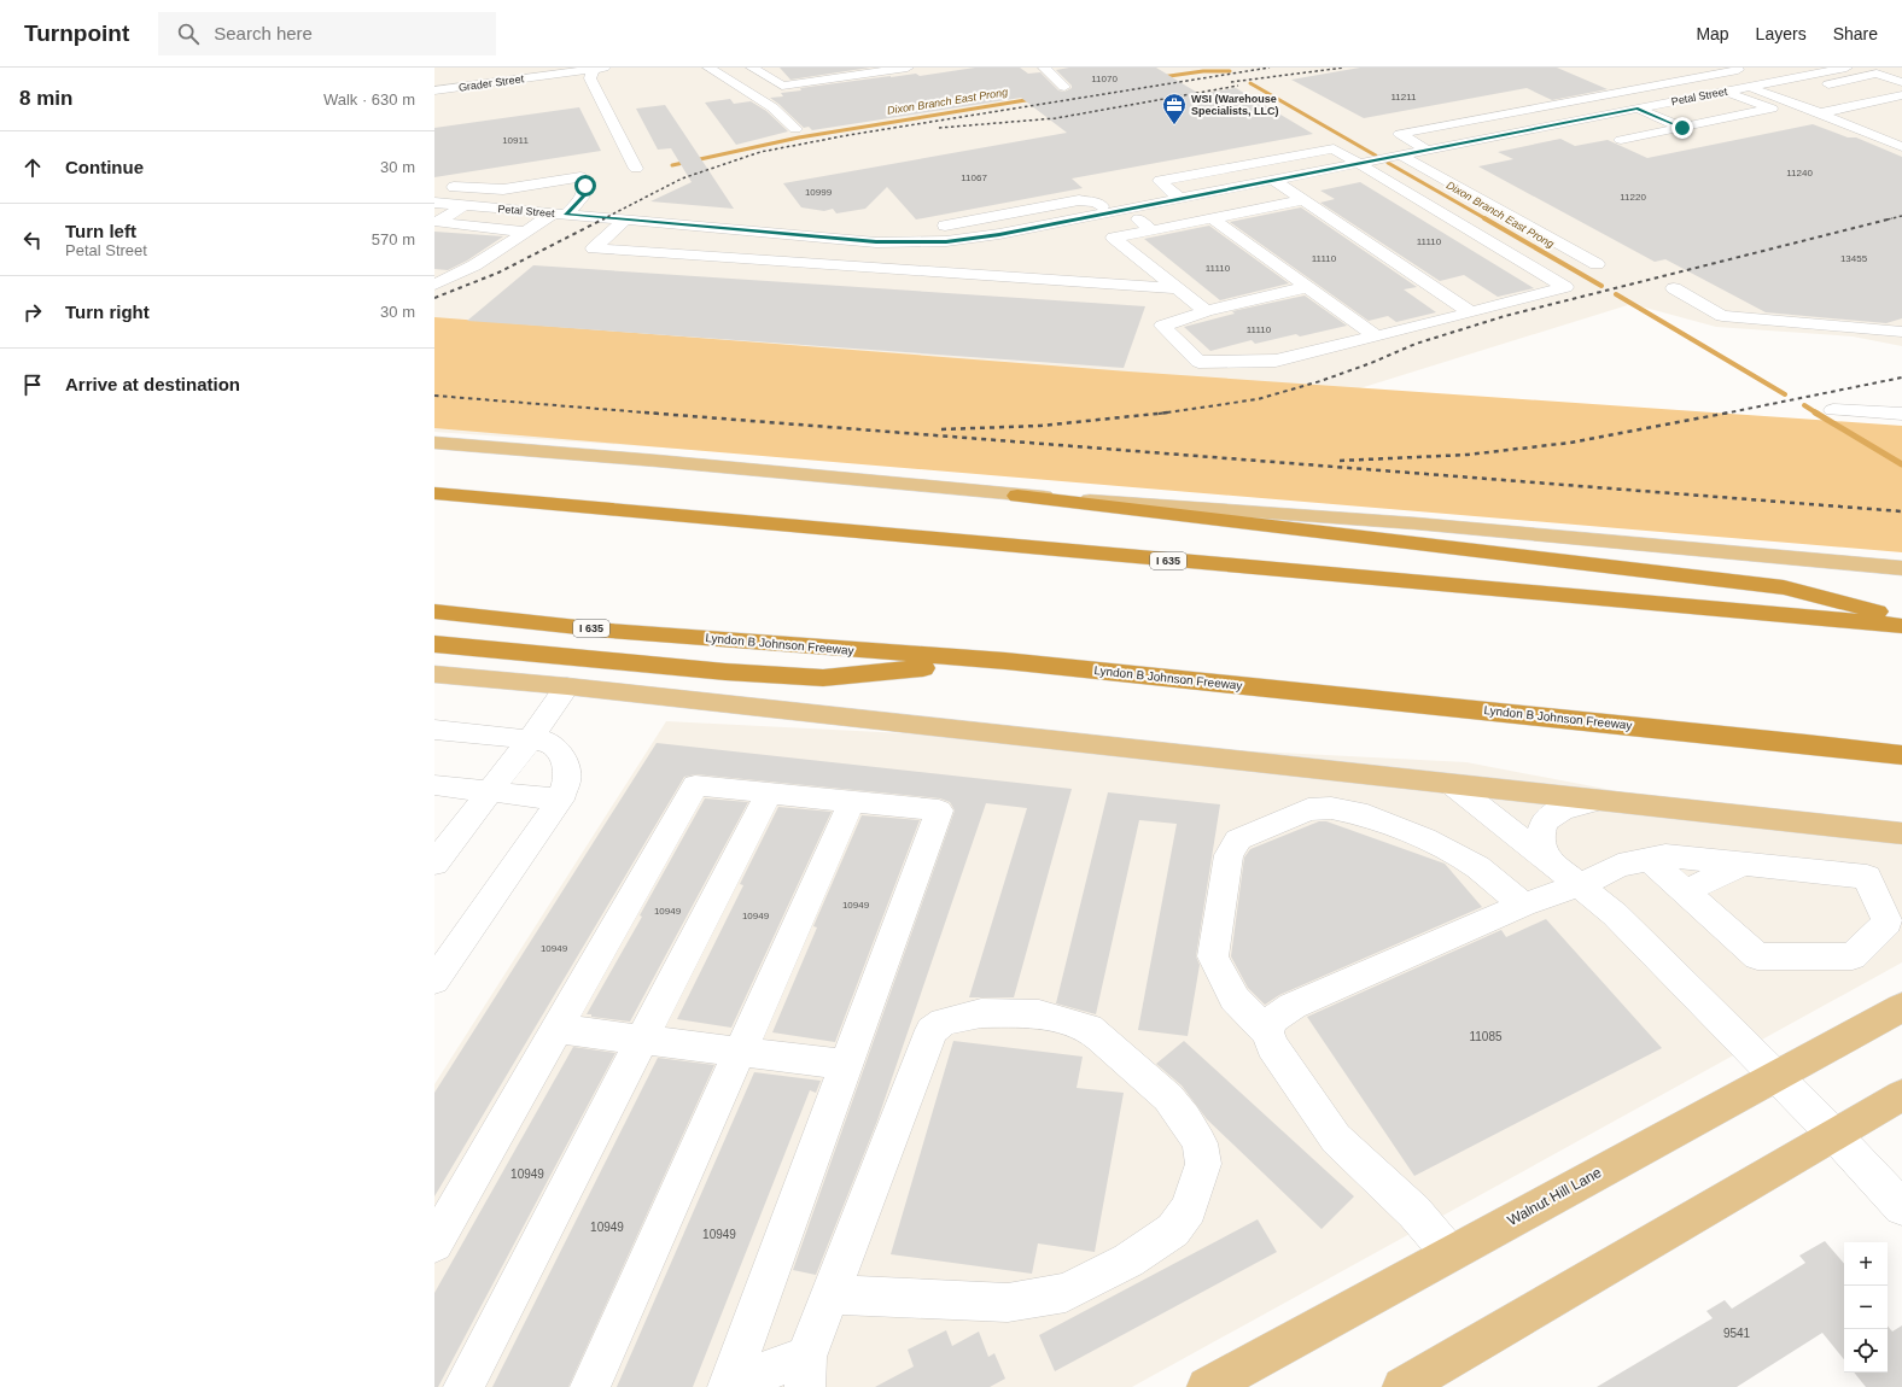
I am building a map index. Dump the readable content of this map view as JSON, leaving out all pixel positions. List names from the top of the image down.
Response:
{
  "streets": {
    "highway": ["I 635", "Lyndon B Johnson Freeway"],
    "main road": ["Walnut Hill Lane"],
    "street": ["Grader Street", "Petal Street"]
  },
  "water": ["Dixon Branch East Prong"],
  "places": {
    "office": ["WSI (Warehouse Specialists, LLC)"]
  },
  "house_numbers": [
    "11070",
    "11211",
    "10911",
    "11240",
    "11067",
    "10999",
    "11220",
    "11110",
    "11110",
    "13455",
    "11110",
    "11110",
    "10949",
    "10949",
    "10949",
    "10949",
    "11085",
    "10949",
    "10949",
    "10949",
    "9541"
  ],
  "page": {
    "header": "Turnpoint",
    "search": "Search here",
    "nav": ["Map", "Layers", "Share"],
    "heading": ["8 min", "Walk · 630 m"],
    "list": [
      ["Continue", "30 m"],
      ["Turn left", "Petal Street", "570 m"],
      ["Turn right", "30 m"],
      "Arrive at destination"
    ],
    "map_buttons": ["+", "−"]
  }
}
